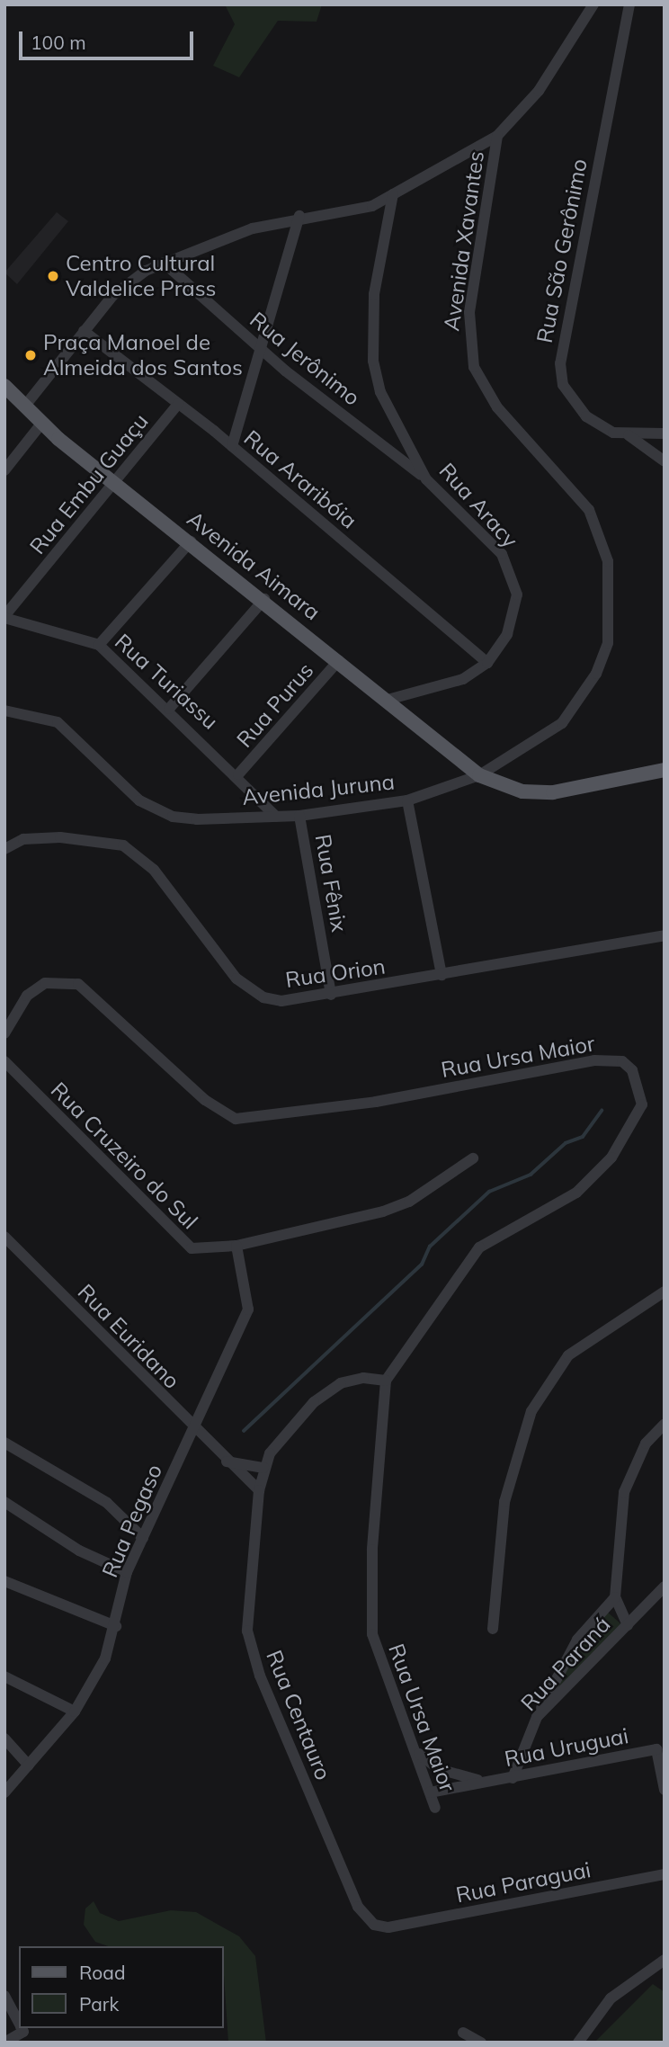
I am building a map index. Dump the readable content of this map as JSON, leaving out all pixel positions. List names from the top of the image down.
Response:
{
  "streets": {
    "main road": ["Avenida Aimara"],
    "street": [
      "Avenida Xavantes",
      "Rua São Gerônimo",
      "Rua Jerônimo",
      "Rua Araribóia",
      "Rua Embu Guaçu",
      "Rua Aracy",
      "Rua Turiassu",
      "Rua Purus",
      "Avenida Juruna",
      "Rua Fênix",
      "Rua Orion",
      "Rua Ursa Maior",
      "Rua Cruzeiro do Sul",
      "Rua Euridano",
      "Rua Pegaso",
      "Rua Paraná",
      "Rua Centauro",
      "Rua Uruguai",
      "Rua Paraguai"
    ]
  },
  "crossings": [
    ["Avenida Xavantes", "Avenida Aimara"],
    ["Avenida Xavantes", "Avenida Juruna"],
    ["Rua Jerônimo", "Rua Aracy"],
    ["Rua Araribóia", "Rua Embu Guaçu"],
    ["Rua Araribóia", "Rua Aracy"],
    ["Rua Embu Guaçu", "Avenida Aimara"],
    ["Rua Embu Guaçu", "Rua Turiassu"],
    ["Rua Aracy", "Avenida Aimara"],
    ["Avenida Aimara", "Rua Purus"],
    ["Avenida Aimara", "Avenida Juruna"],
    ["Rua Turiassu", "Rua Purus"],
    ["Rua Turiassu", "Avenida Juruna"],
    ["Avenida Juruna", "Rua Fênix"],
    ["Rua Fênix", "Rua Orion"],
    ["Rua Ursa Maior", "Rua Centauro"],
    ["Rua Ursa Maior", "Rua Uruguai"],
    ["Rua Cruzeiro do Sul", "Rua Pegaso"],
    ["Rua Euridano", "Rua Pegaso"],
    ["Rua Euridano", "Rua Centauro"],
    ["Rua Paraná", "Rua Uruguai"],
    ["Rua Centauro", "Rua Paraguai"]
  ],
  "places": ["Centro Cultural Valdelice Prass", "Praça Manoel de Almeida dos Santos"],
  "legend": ["Road", "Park"],
  "scale_bar": "100 m"
}
